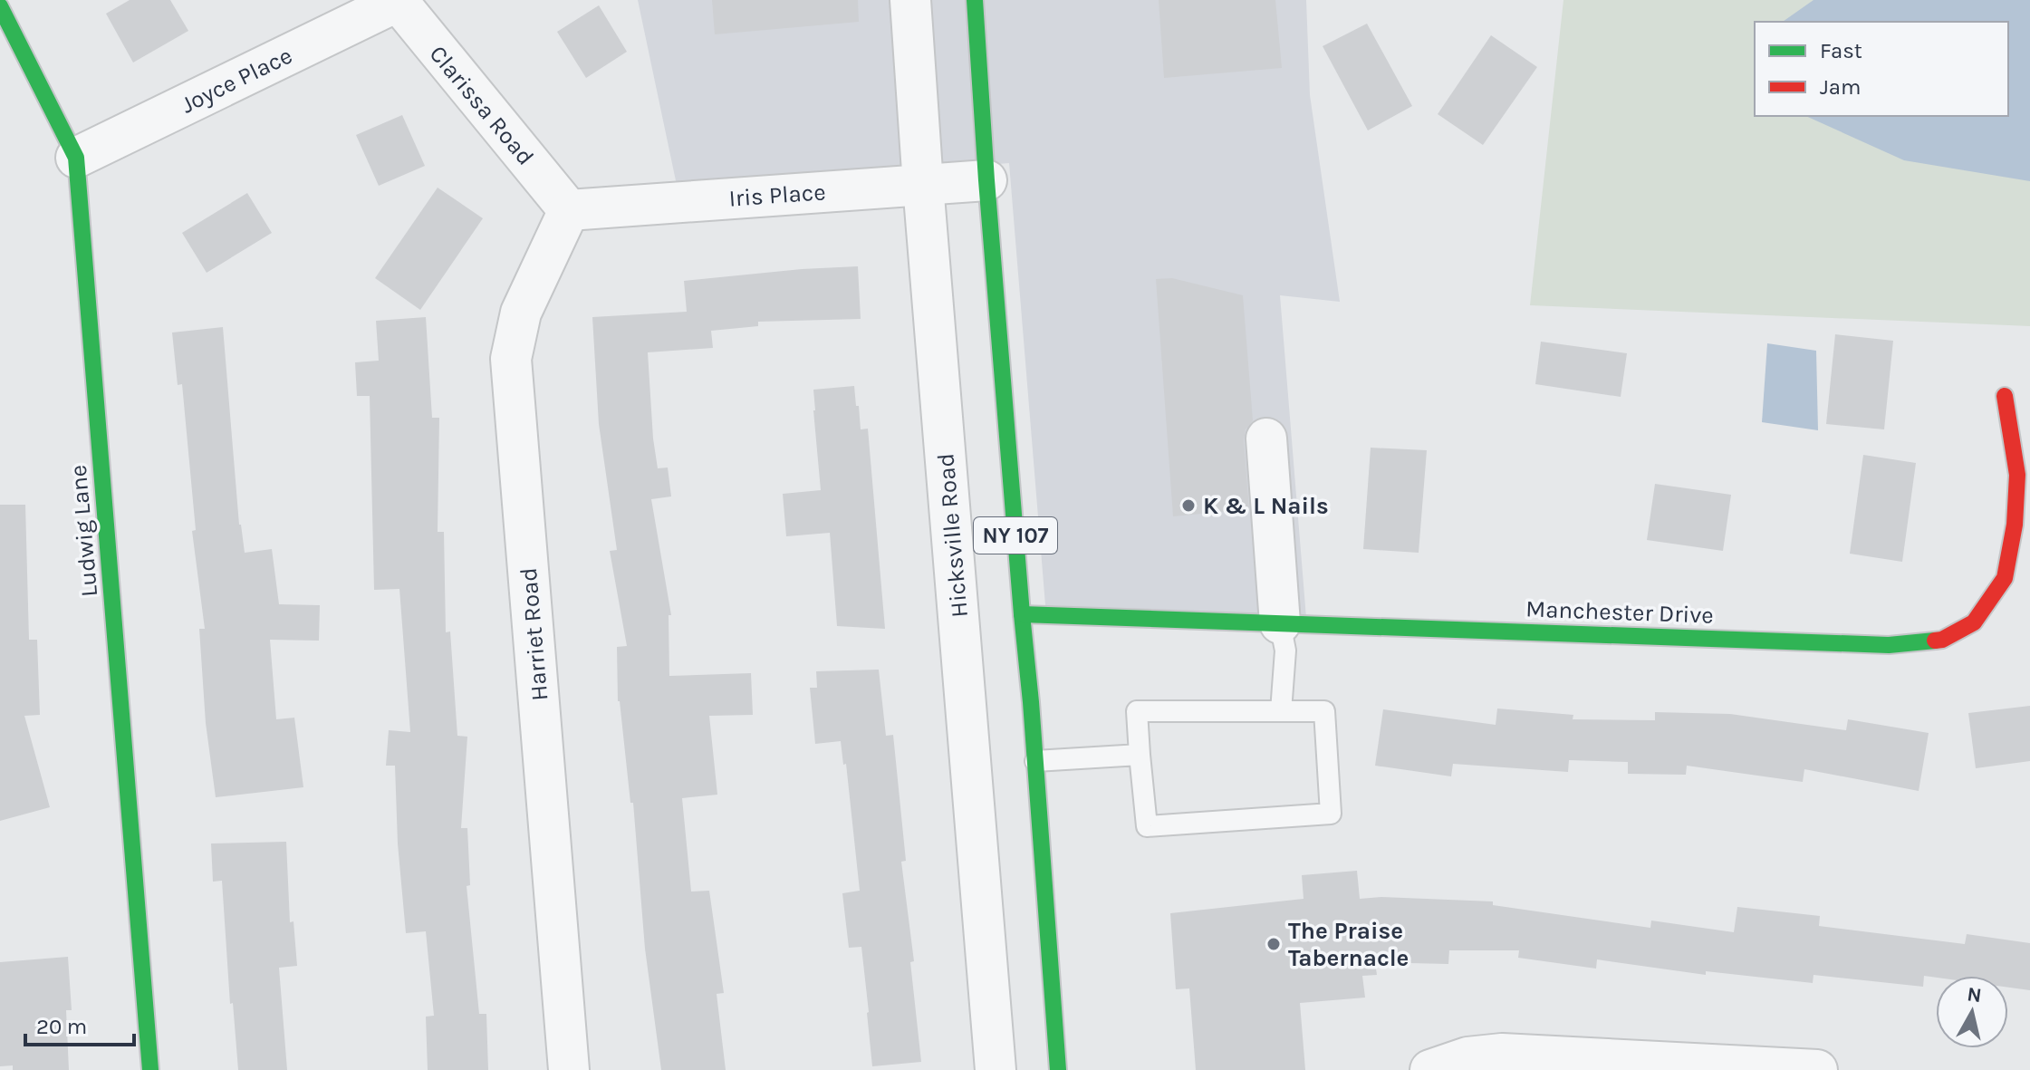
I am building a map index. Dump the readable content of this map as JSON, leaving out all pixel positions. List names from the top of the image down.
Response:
{
  "streets": {
    "street": [
      "Joyce Place",
      "Clarissa Road",
      "Iris Place",
      "Ludwig Lane",
      "Hicksville Road",
      "NY 107",
      "Manchester Drive",
      "Harriet Road"
    ]
  },
  "crossings": [
    ["Joyce Place", "Clarissa Road"],
    ["Joyce Place", "Ludwig Lane"],
    ["Clarissa Road", "Iris Place"],
    ["Clarissa Road", "Harriet Road"],
    ["Iris Place", "Hicksville Road"],
    ["Iris Place", "NY 107"],
    ["Iris Place", "Harriet Road"],
    ["NY 107", "Manchester Drive"]
  ],
  "places": ["K & L Nails", "The Praise Tabernacle"],
  "legend": ["Fast", "Jam"],
  "scale_bar": "20 m",
  "north": "top"
}
